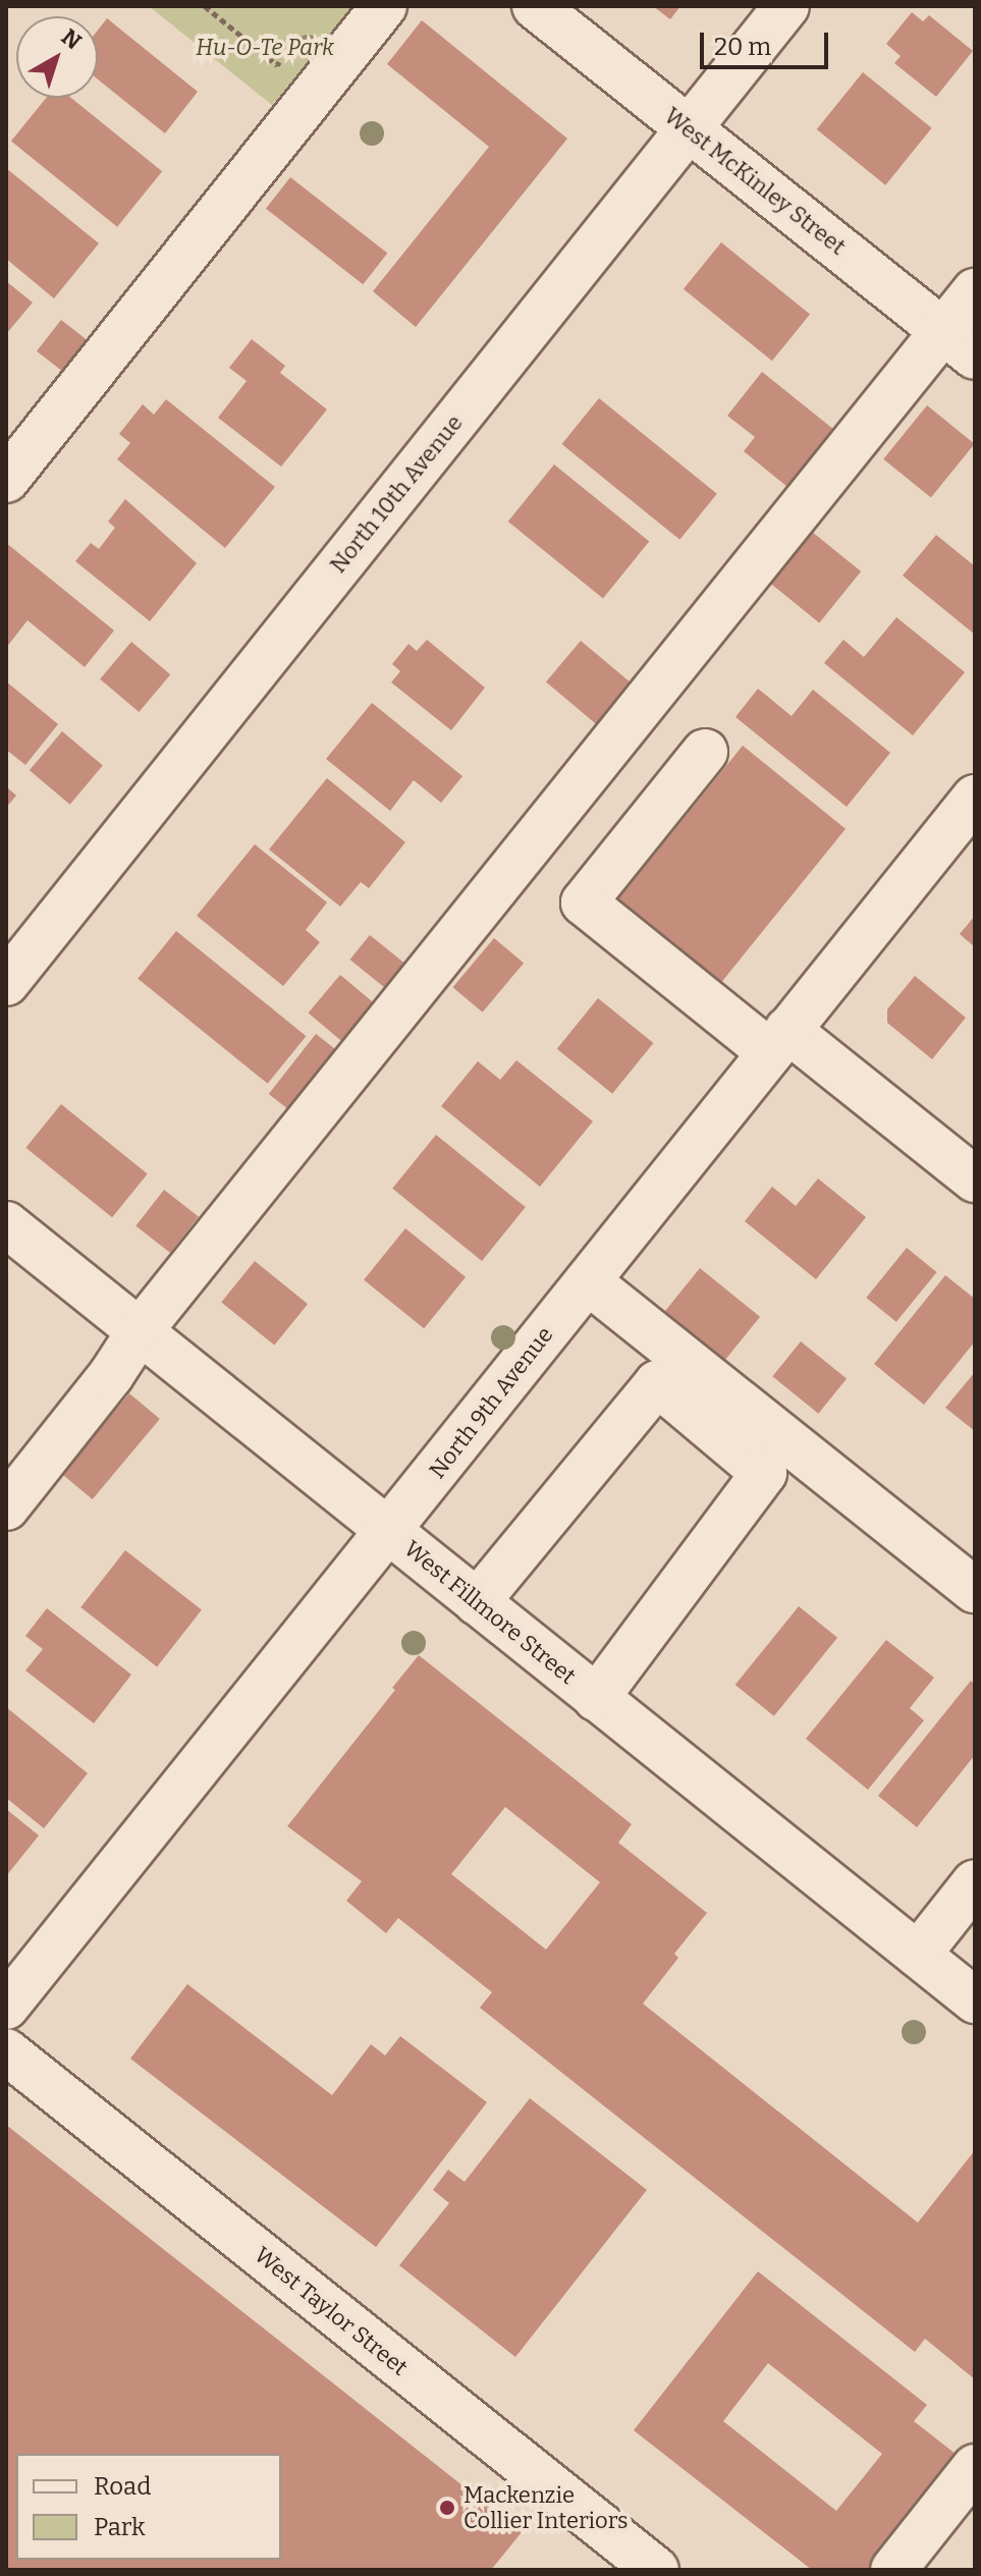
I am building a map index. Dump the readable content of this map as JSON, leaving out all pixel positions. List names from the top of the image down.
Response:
{
  "streets": {
    "street": [
      "West McKinley Street",
      "North 10th Avenue",
      "North 9th Avenue",
      "West Fillmore Street",
      "West Taylor Street"
    ]
  },
  "crossings": [
    ["West McKinley Street", "North 10th Avenue"],
    ["North 9th Avenue", "West Fillmore Street"]
  ],
  "parks": ["Hu-O-Te Park"],
  "places": ["Mackenzie Collier Interiors"],
  "legend": ["Road", "Park"],
  "scale_bar": "20 m",
  "north": "top right"
}
